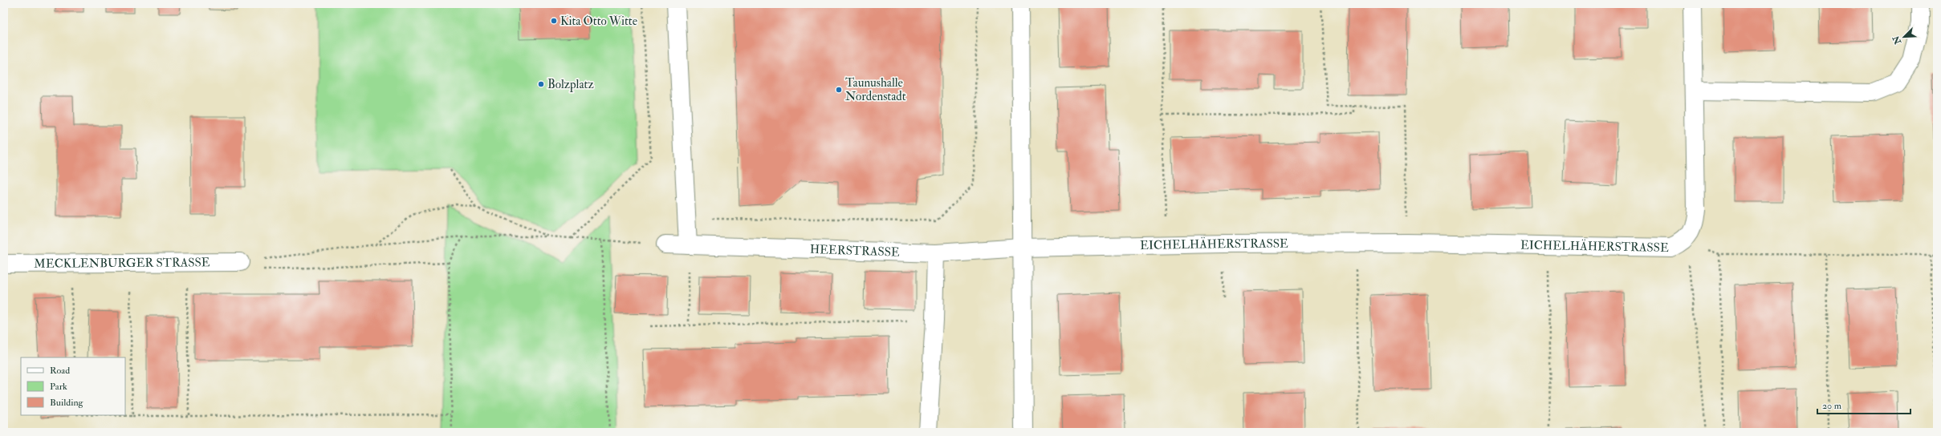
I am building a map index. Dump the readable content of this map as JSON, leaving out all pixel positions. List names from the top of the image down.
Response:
{
  "streets": {
    "street": ["EICHELHÄHERSTRASSE", "HEERSTRASSE", "MECKLENBURGER STRASSE"]
  },
  "crossings": [
    ["EICHELHÄHERSTRASSE", "HEERSTRASSE"]
  ],
  "places": ["Kita Otto Witte", "Bolzplatz", "Taunushalle Nordenstadt"],
  "legend": ["Road", "Park", "Building"],
  "scale_bar": "20 m",
  "north": "bottom left"
}
